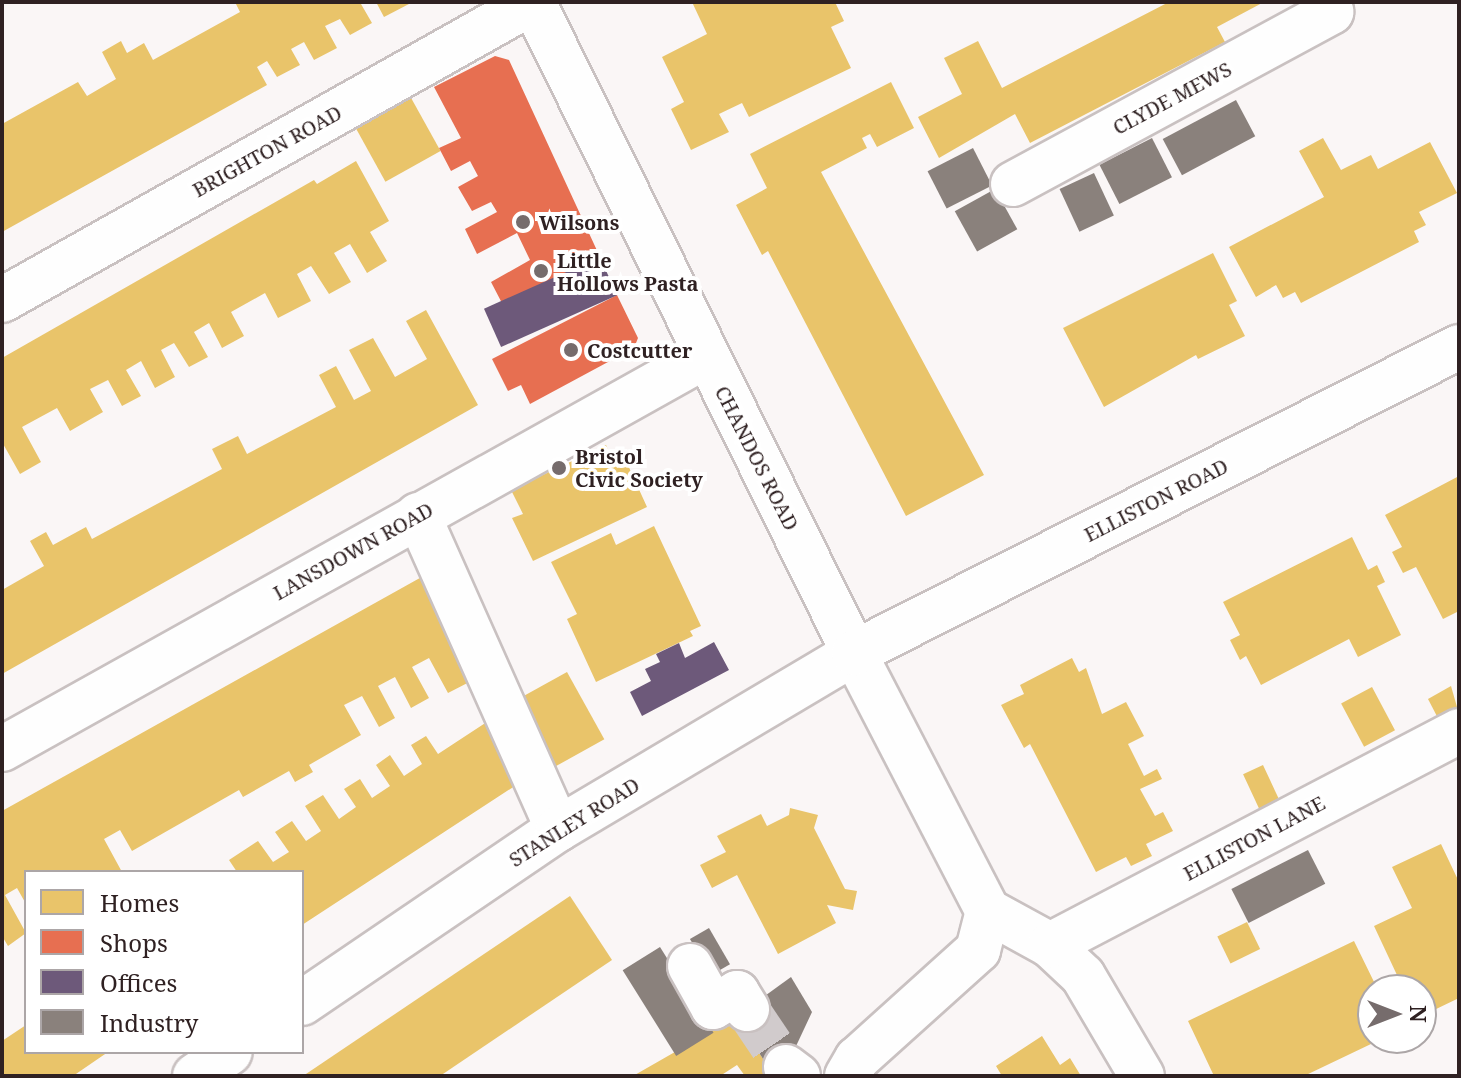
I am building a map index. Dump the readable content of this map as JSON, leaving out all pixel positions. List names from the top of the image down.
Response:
{
  "streets": {
    "street": [
      "CLYDE MEWS",
      "BRIGHTON ROAD",
      "CHANDOS ROAD",
      "ELLISTON ROAD",
      "LANSDOWN ROAD",
      "STANLEY ROAD",
      "ELLISTON LANE"
    ]
  },
  "crossings": [
    ["BRIGHTON ROAD", "CHANDOS ROAD"],
    ["CHANDOS ROAD", "ELLISTON ROAD"],
    ["CHANDOS ROAD", "LANSDOWN ROAD"],
    ["CHANDOS ROAD", "STANLEY ROAD"],
    ["ELLISTON ROAD", "STANLEY ROAD"]
  ],
  "places": [
    "Wilsons",
    "Little Hollows Pasta",
    "Costcutter",
    "Bristol Civic Society"
  ],
  "legend": [
    "Homes",
    "Shops",
    "Offices",
    "Industry"
  ],
  "north": "right"
}
